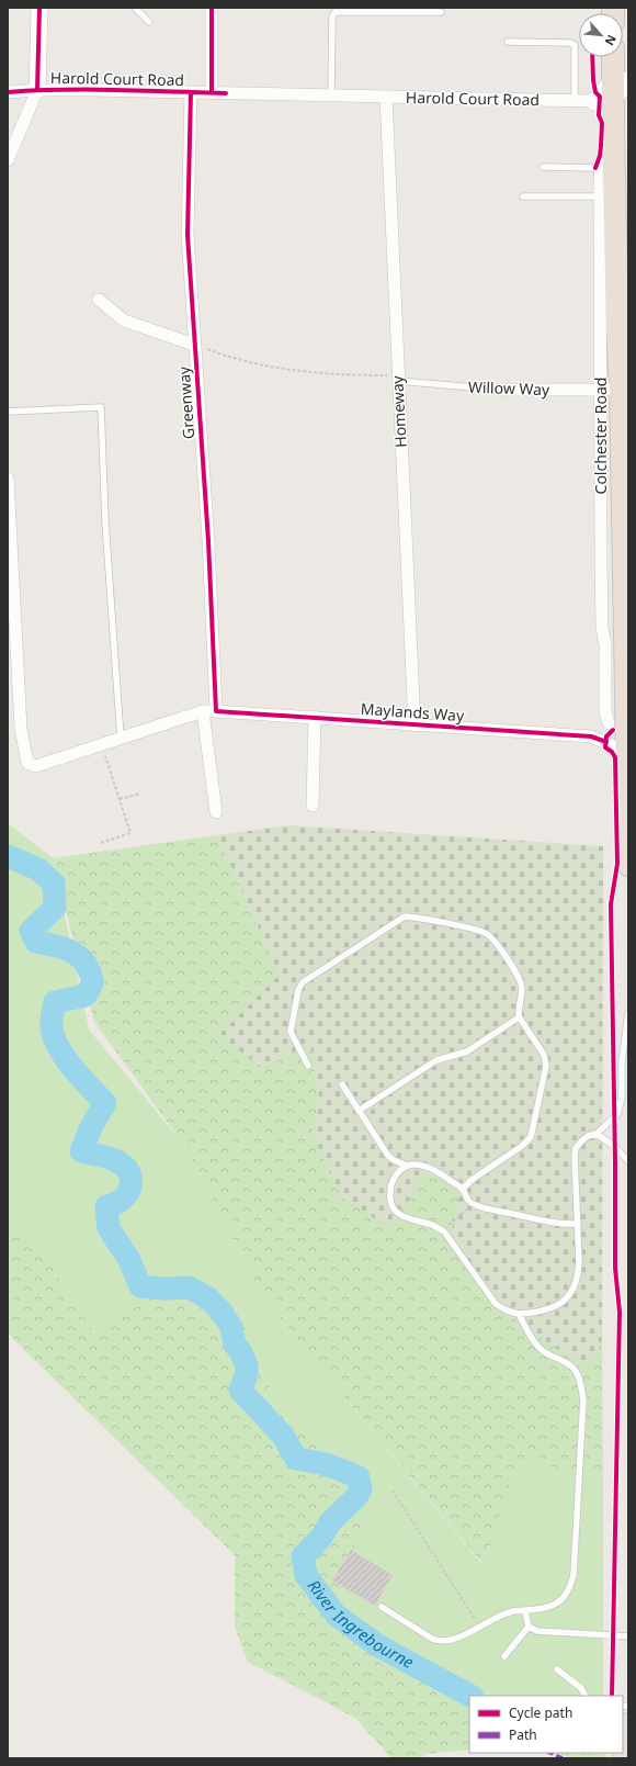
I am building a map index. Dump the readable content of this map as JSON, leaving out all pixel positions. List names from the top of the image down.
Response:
{
  "streets": {
    "highway": ["Colchester Road"],
    "street": [
      "Harold Court Road",
      "Willow Way",
      "Greenway",
      "Homeway",
      "Maylands Way"
    ]
  },
  "crossings": [
    ["Harold Court Road", "Greenway"],
    ["Harold Court Road", "Homeway"],
    ["Harold Court Road", "Colchester Road"],
    ["Willow Way", "Homeway"],
    ["Willow Way", "Colchester Road"],
    ["Greenway", "Maylands Way"],
    ["Homeway", "Maylands Way"],
    ["Colchester Road", "Maylands Way"]
  ],
  "water": ["River Ingrebourne"],
  "legend": ["Cycle path", "Path"],
  "north": "bottom right"
}
